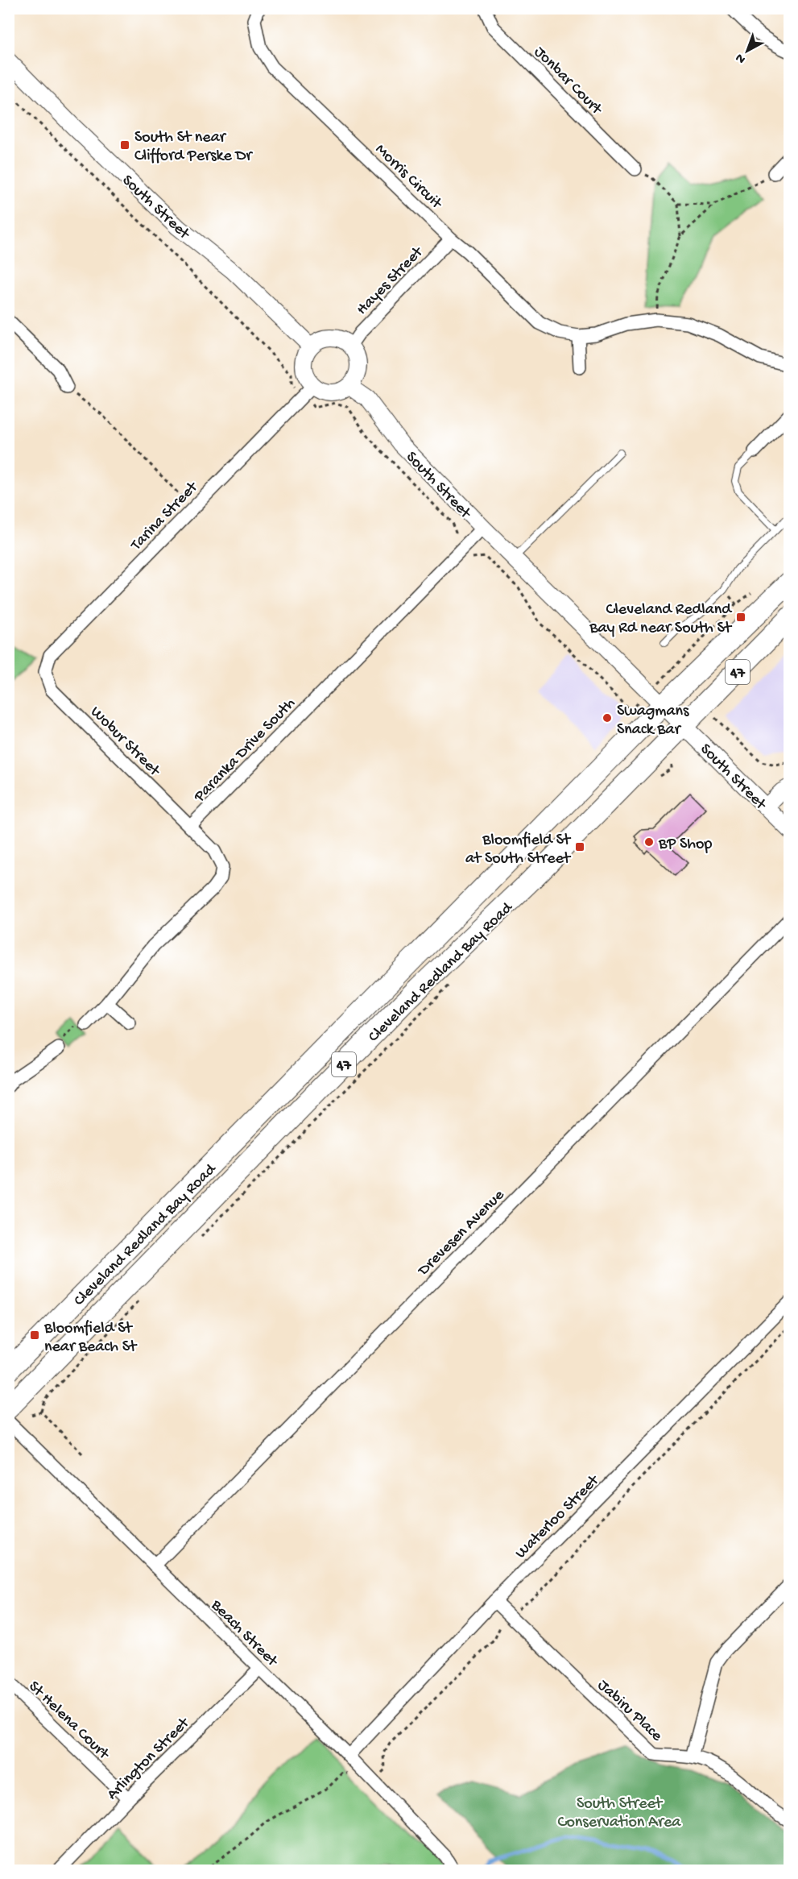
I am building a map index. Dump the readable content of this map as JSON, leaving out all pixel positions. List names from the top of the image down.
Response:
{
  "streets": {
    "highway": ["47", "Cleveland Redland Bay Road"],
    "street": [
      "Jonbar Court",
      "Morris Circuit",
      "South Street",
      "Hayes Street",
      "Tarina Street",
      "Wobur Street",
      "Paranka Drive South",
      "Drevesen Avenue",
      "Waterloo Street",
      "Beach Street",
      "Jabiru Place",
      "St Helena Court",
      "Arlington Street"
    ]
  },
  "crossings": [
    ["Morris Circuit", "Hayes Street"],
    ["South Street", "Hayes Street"],
    ["South Street", "Tarina Street"],
    ["South Street", "Paranka Drive South"],
    ["South Street", "Cleveland Redland Bay Road"],
    ["Hayes Street", "Tarina Street"],
    ["Tarina Street", "Wobur Street"],
    ["Wobur Street", "Paranka Drive South"],
    ["Drevesen Avenue", "Beach Street"],
    ["Waterloo Street", "Beach Street"],
    ["Waterloo Street", "Jabiru Place"],
    ["Beach Street", "Arlington Street"],
    ["St Helena Court", "Arlington Street"]
  ],
  "parks": ["South Street Conservation Area"],
  "places": {
    "transit": [
      "South St near Clifford Perske Dr",
      "Cleveland Redland Bay Rd near South St",
      "Bloomfield St at South Street",
      "Bloomfield St near Beach St"
    ],
    "other": ["Swagmans Snack Bar", "BP Shop"]
  },
  "north": "bottom left"
}
